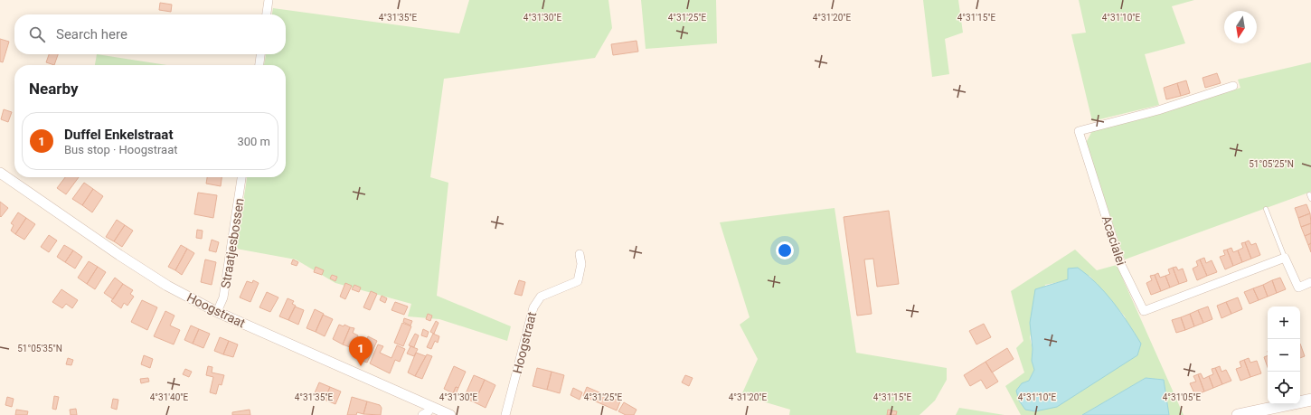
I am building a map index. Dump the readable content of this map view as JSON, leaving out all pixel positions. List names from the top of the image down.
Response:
{
  "streets": {
    "street": ["Acacialei", "Straatjesbossen", "Hoogstraat"]
  },
  "crossings": [
    ["Straatjesbossen", "Hoogstraat"]
  ],
  "north": "bottom",
  "page": {
    "search": "Search here",
    "heading": "Nearby",
    "list": [
      {
        "mark": "1",
        "name": "Duffel Enkelstraat",
        "note": "Bus stop · Hoogstraat",
        "value": "300 m"
      }
    ],
    "map_buttons": ["+", "−"],
    "pins": "1"
  },
  "coordinates": [
    "4°31'35\"E",
    "4°31'30\"E",
    "4°31'25\"E",
    "4°31'20\"E",
    "4°31'15\"E",
    "4°31'10\"E",
    "51°05'25\"N",
    "51°05'35\"N",
    "4°31'40\"E",
    "4°31'05\"E"
  ]
}
